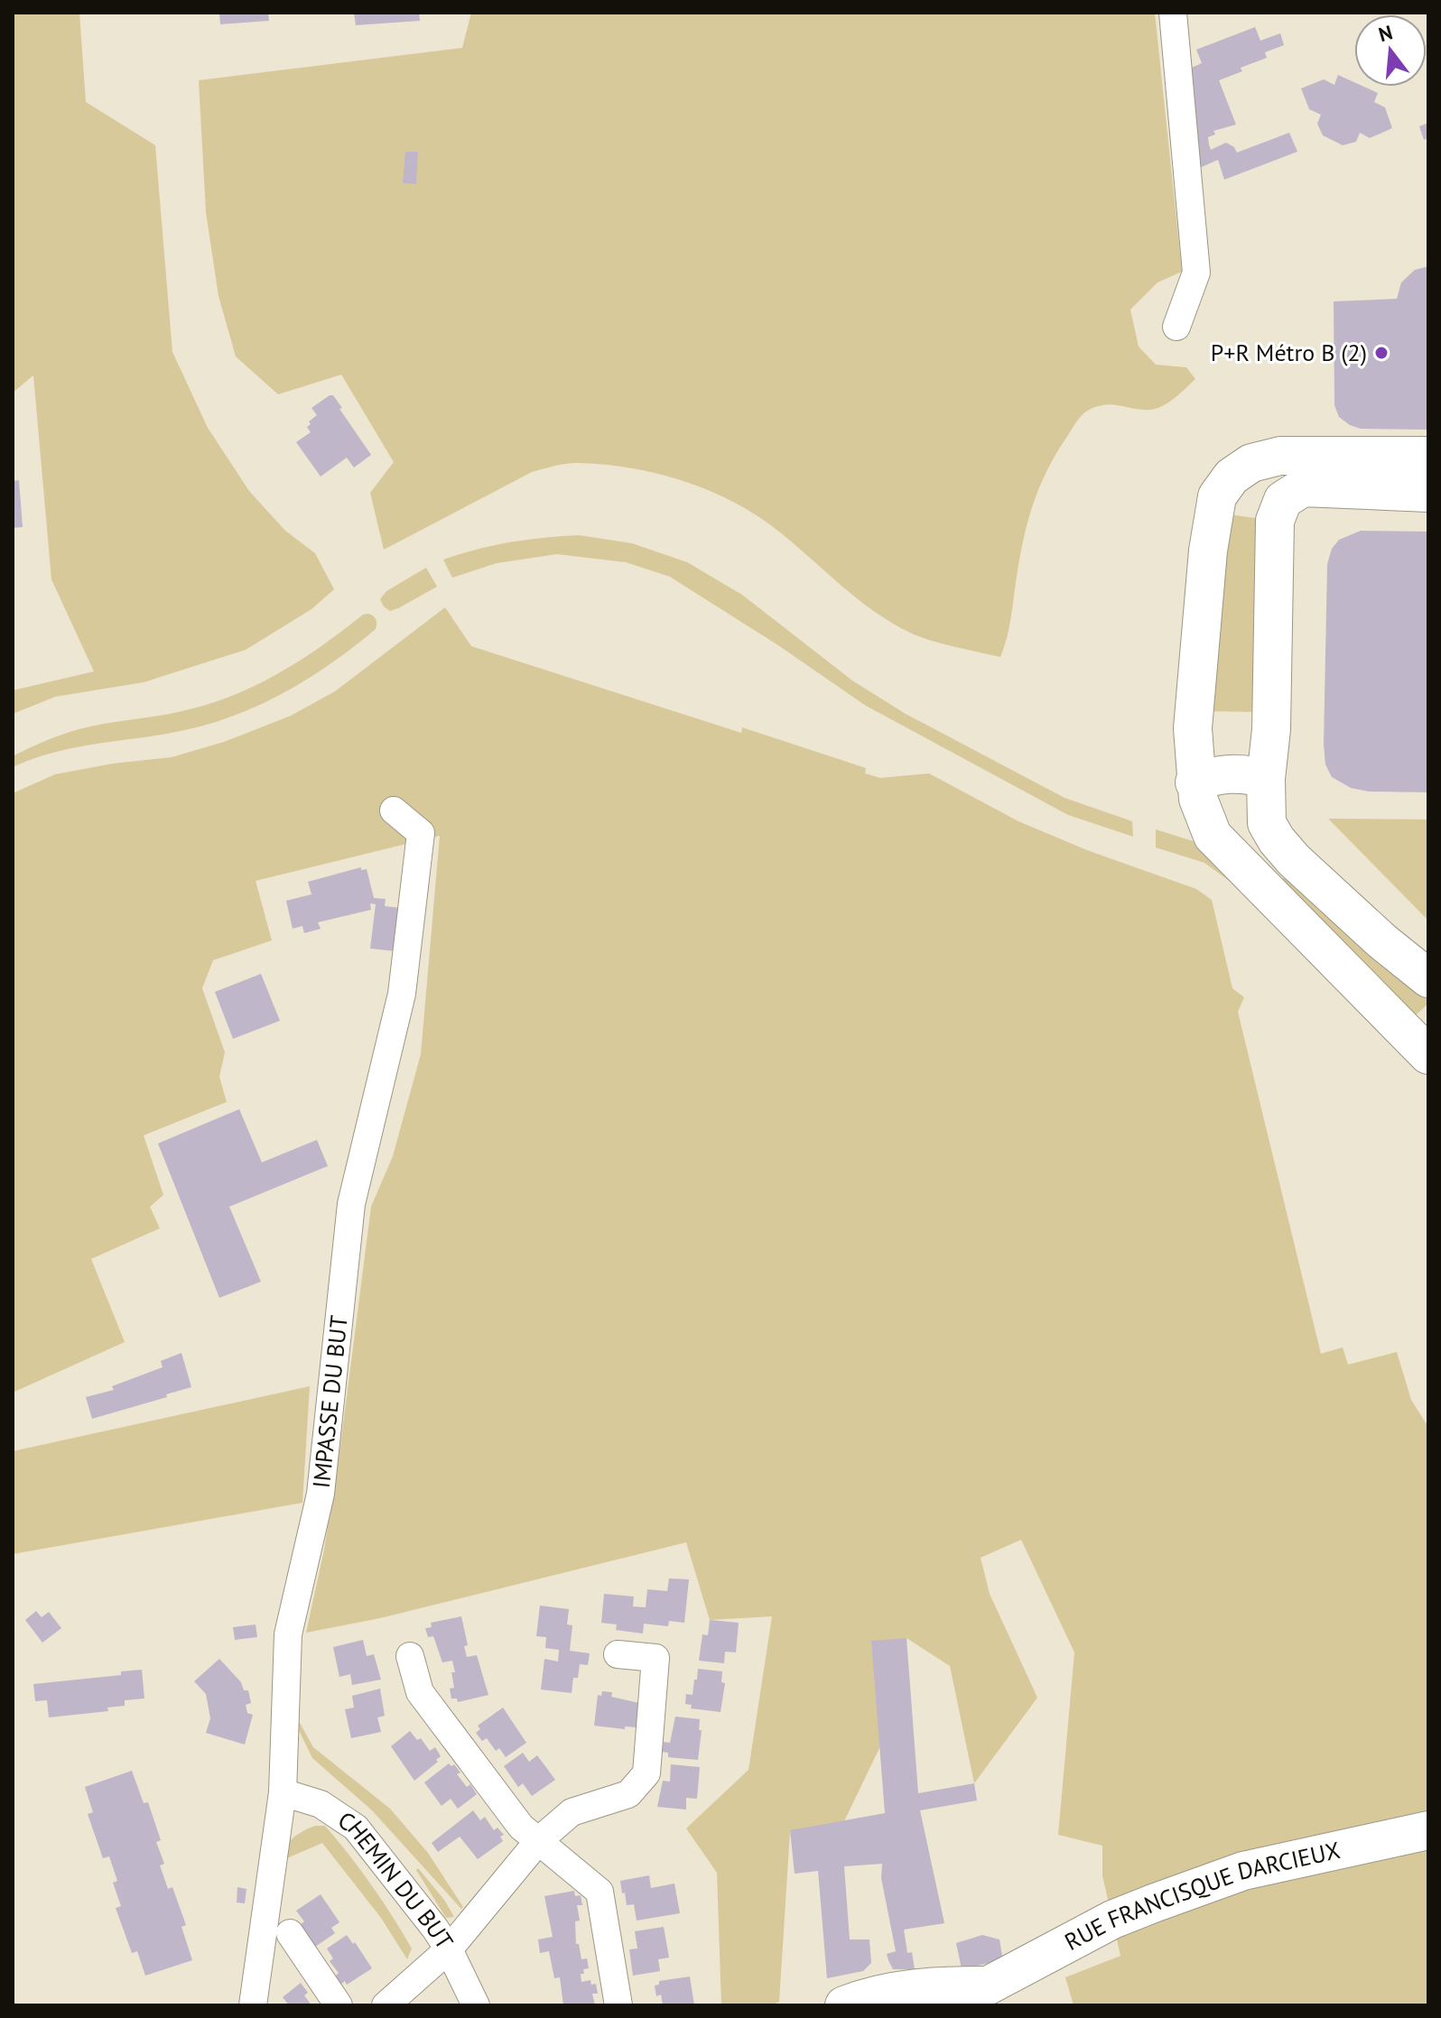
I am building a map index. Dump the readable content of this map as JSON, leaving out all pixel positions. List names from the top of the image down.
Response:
{
  "streets": {
    "street": ["IMPASSE DU BUT", "CHEMIN DU BUT", "RUE FRANCISQUE DARCIEUX"]
  },
  "crossings": [
    ["IMPASSE DU BUT", "CHEMIN DU BUT"]
  ],
  "places": ["P+R Métro B (2)"],
  "north": "top"
}
